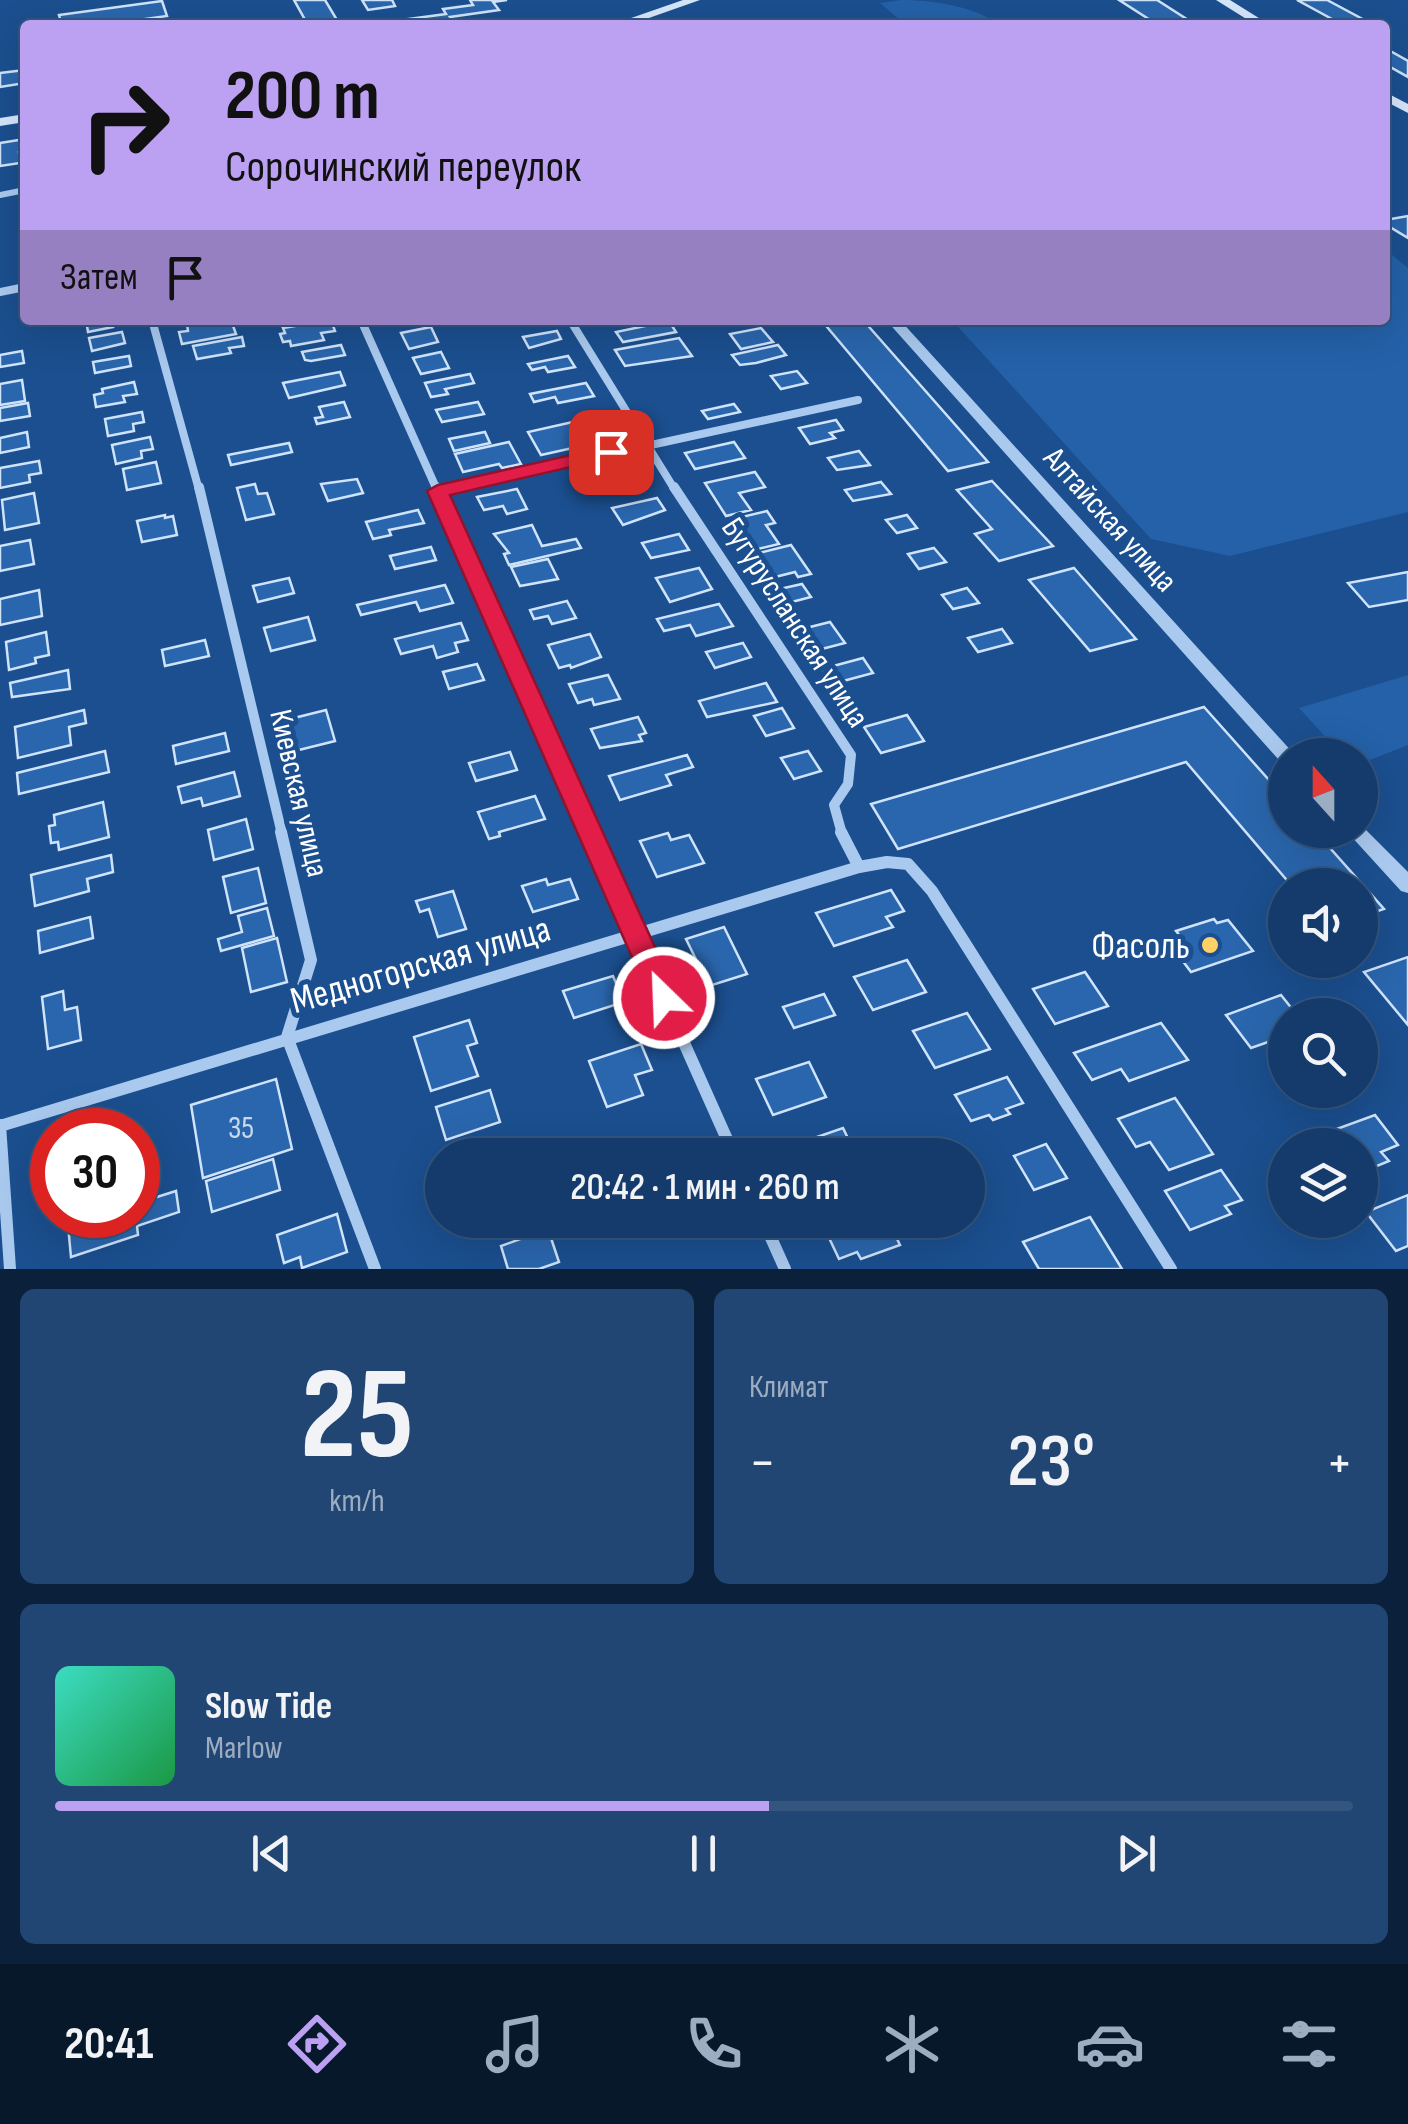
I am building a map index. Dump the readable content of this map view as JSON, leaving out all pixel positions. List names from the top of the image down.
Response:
{
  "streets": {
    "street": [
      "Алтайская улица",
      "Бугурусланская улица",
      "Киевская улица",
      "Медногорская улица"
    ]
  },
  "crossings": [
    ["Бугурусланская улица", "Медногорская улица"],
    ["Киевская улица", "Медногорская улица"]
  ],
  "places": ["Фасоль"],
  "house_numbers": ["35"],
  "north": "top",
  "page": {
    "turn": ["200 m", "Сорочинский переулок"],
    "then": "Затем",
    "limit": "30",
    "trip": "20:42 · 1 мин · 260 m",
    "tile": [
      ["25", "km/h"],
      "Климат"
    ],
    "heat": ["−", "23°", "+"],
    "song": ["Slow Tide", "Marlow"],
    "tabs": "20:41"
  }
}
